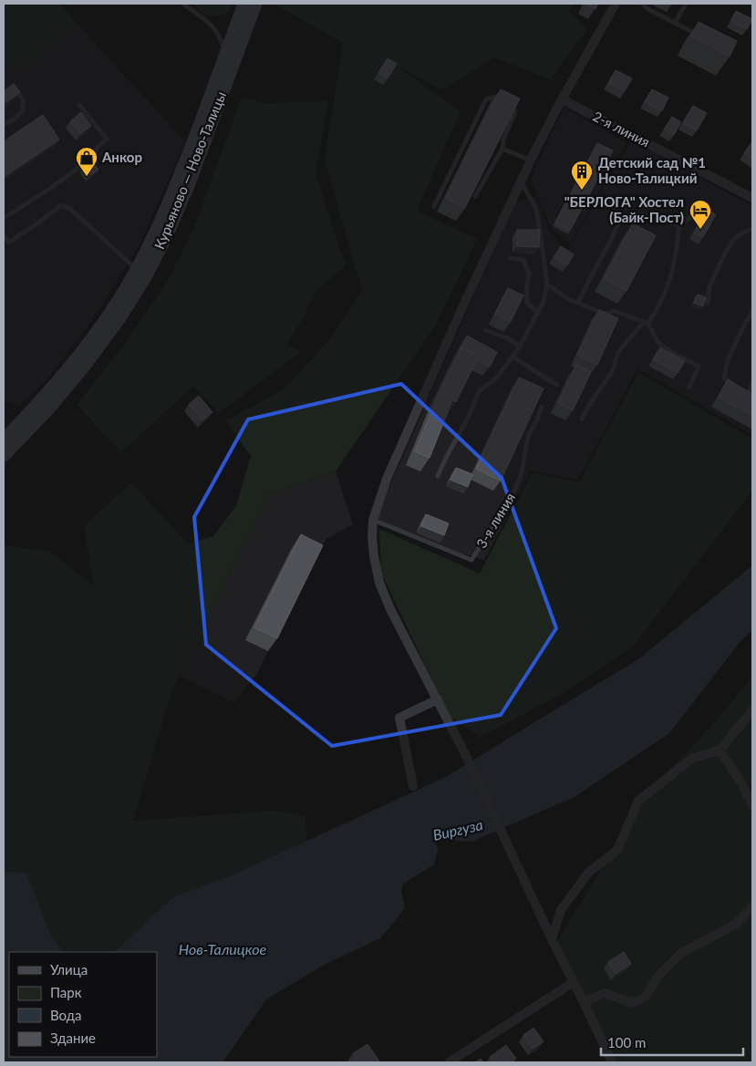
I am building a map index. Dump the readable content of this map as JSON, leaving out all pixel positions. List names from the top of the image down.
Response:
{
  "streets": {
    "main road": ["Курьяново — Ново-Талицы"],
    "street": ["2-я линия"],
    "lane": ["3-я линия"]
  },
  "water": ["Виргуза", "Нов-Талицкое"],
  "places": {
    "shop": ["Анкор"],
    "building": ["Детский сад №1 Ново-Талицкий"],
    "hotel": ["\"БЕРЛОГА\" Хостел (Байк-Пост)"]
  },
  "legend": [
    "Улица",
    "Парк",
    "Вода",
    "Здание"
  ],
  "scale_bar": "100 m"
}
